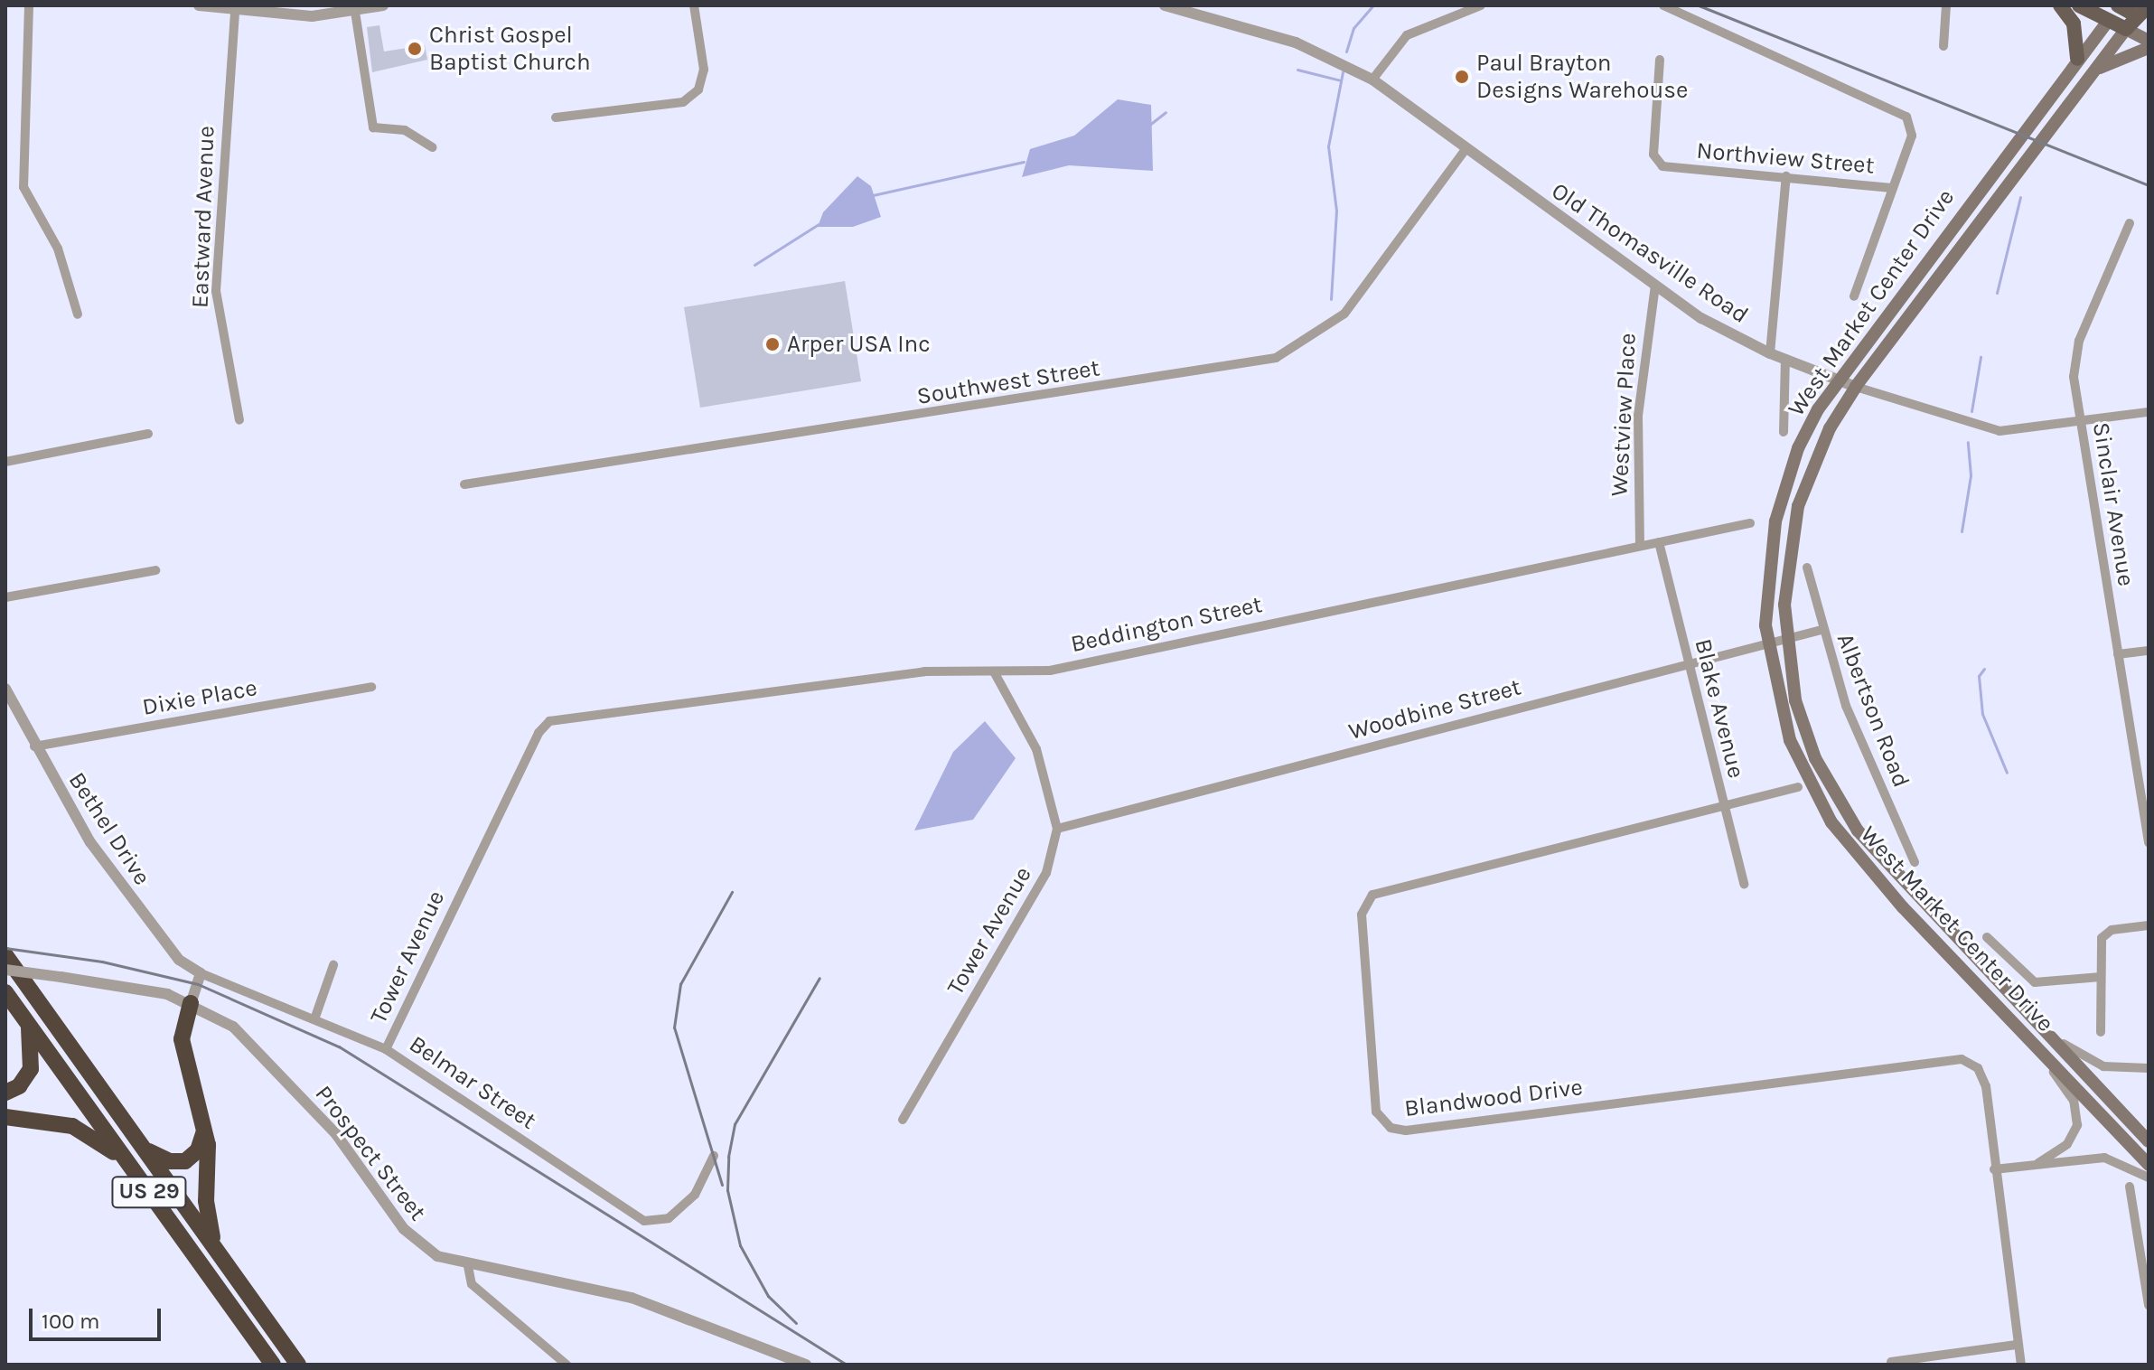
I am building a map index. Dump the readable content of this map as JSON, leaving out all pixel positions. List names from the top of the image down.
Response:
{
  "streets": {
    "highway": ["US 29"],
    "main road": ["West Market Center Drive"],
    "street": [
      "Northview Street",
      "Eastward Avenue",
      "Old Thomasville Road",
      "Southwest Street",
      "Westview Place",
      "Sinclair Avenue",
      "Beddington Street",
      "Dixie Place",
      "Blake Avenue",
      "Woodbine Street",
      "Albertson Road",
      "Bethel Drive",
      "Tower Avenue",
      "Belmar Street",
      "Blandwood Drive",
      "Prospect Street"
    ]
  },
  "crossings": [
    ["Old Thomasville Road", "West Market Center Drive"],
    ["Old Thomasville Road", "Southwest Street"],
    ["Old Thomasville Road", "Westview Place"],
    ["Old Thomasville Road", "Sinclair Avenue"],
    ["West Market Center Drive", "Woodbine Street"],
    ["Westview Place", "Beddington Street"],
    ["Beddington Street", "Blake Avenue"],
    ["Beddington Street", "Tower Avenue"],
    ["Dixie Place", "Bethel Drive"],
    ["Blake Avenue", "Woodbine Street"],
    ["Blake Avenue", "Blandwood Drive"],
    ["Woodbine Street", "Albertson Road"],
    ["Woodbine Street", "Tower Avenue"],
    ["Bethel Drive", "Belmar Street"],
    ["Tower Avenue", "Belmar Street"]
  ],
  "places": ["Christ Gospel Baptist Church", "Paul Brayton Designs Warehouse", "Arper USA Inc"],
  "scale_bar": "100 m"
}
